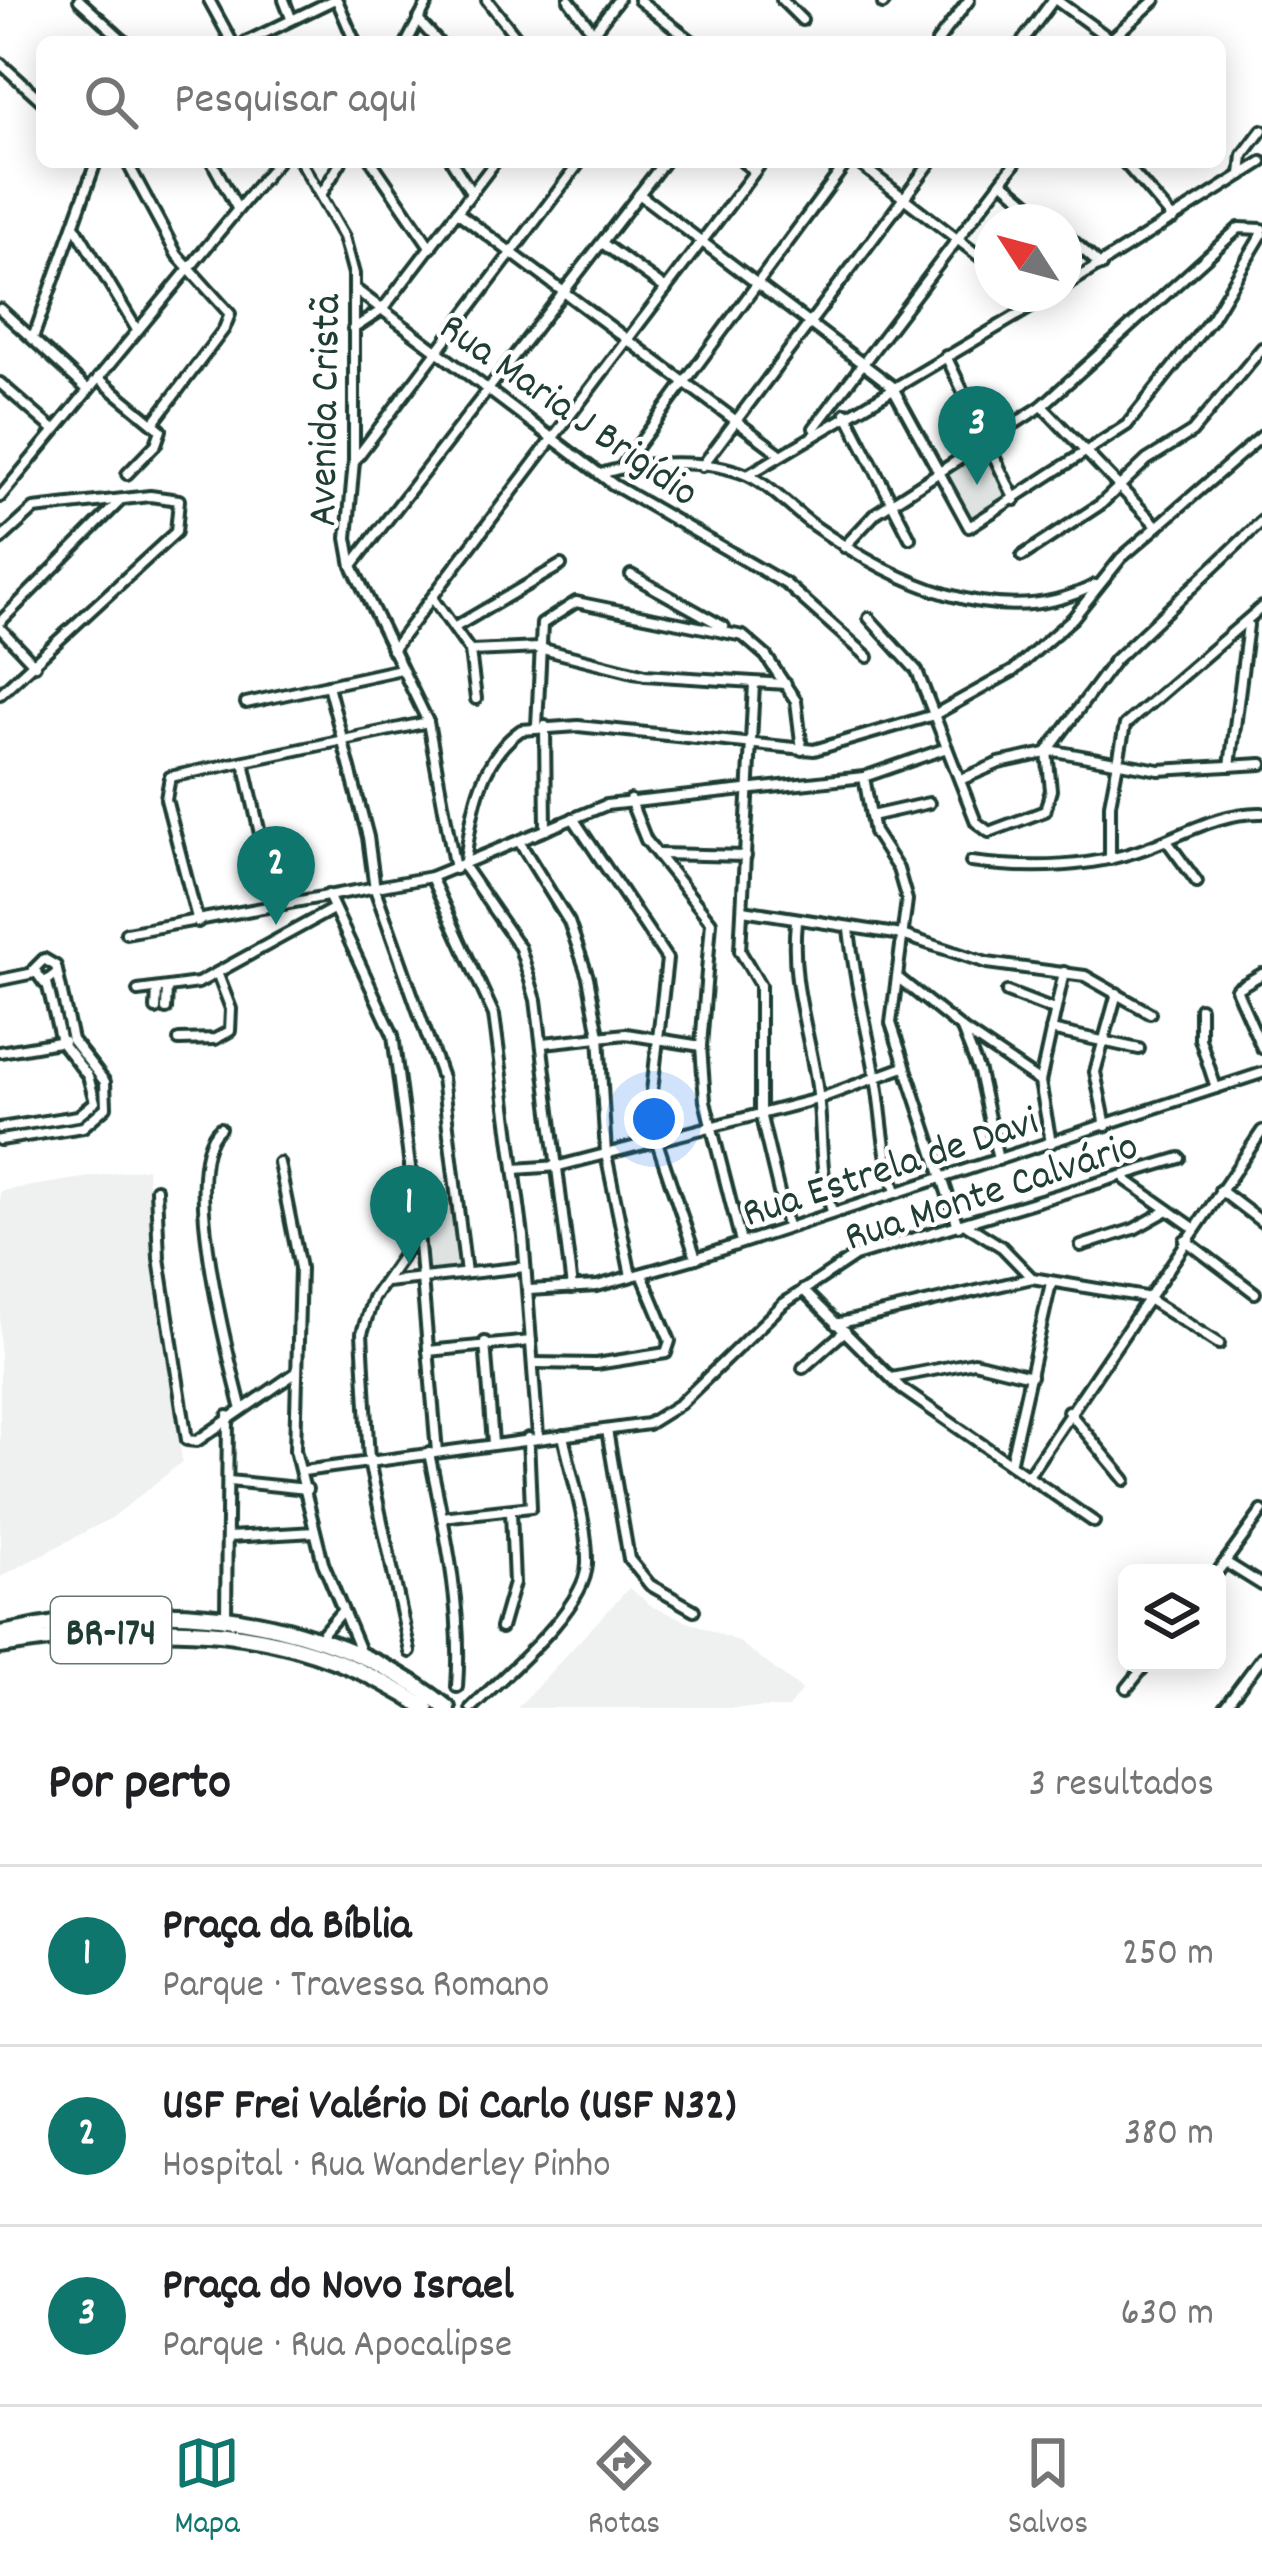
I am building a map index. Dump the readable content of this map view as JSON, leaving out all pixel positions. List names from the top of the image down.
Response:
{
  "streets": {
    "highway": ["BR-174"],
    "street": [
      "Rua Maria J Brigídio",
      "Avenida Cristã",
      "Rua Estrela de Davi",
      "Rua Monte Calvário"
    ]
  },
  "crossings": [
    ["Rua Maria J Brigídio", "Avenida Cristã"]
  ],
  "north": "top left",
  "page": {
    "search": "Pesquisar aqui",
    "pins": ["3", "2", "1"],
    "heading": ["Por perto", "3 resultados"],
    "list": [
      {
        "mark": "1",
        "name": "Praça da Bíblia",
        "note": "Parque · Travessa Romano",
        "value": "250 m"
      },
      {
        "mark": "2",
        "name": "USF Frei Valério Di Carlo (USF N32)",
        "note": "Hospital · Rua Wanderley Pinho",
        "value": "380 m"
      },
      {
        "mark": "3",
        "name": "Praça do Novo Israel",
        "note": "Parque · Rua Apocalipse",
        "value": "630 m"
      }
    ],
    "nav": ["Mapa", "Rotas", "Salvos"]
  }
}
